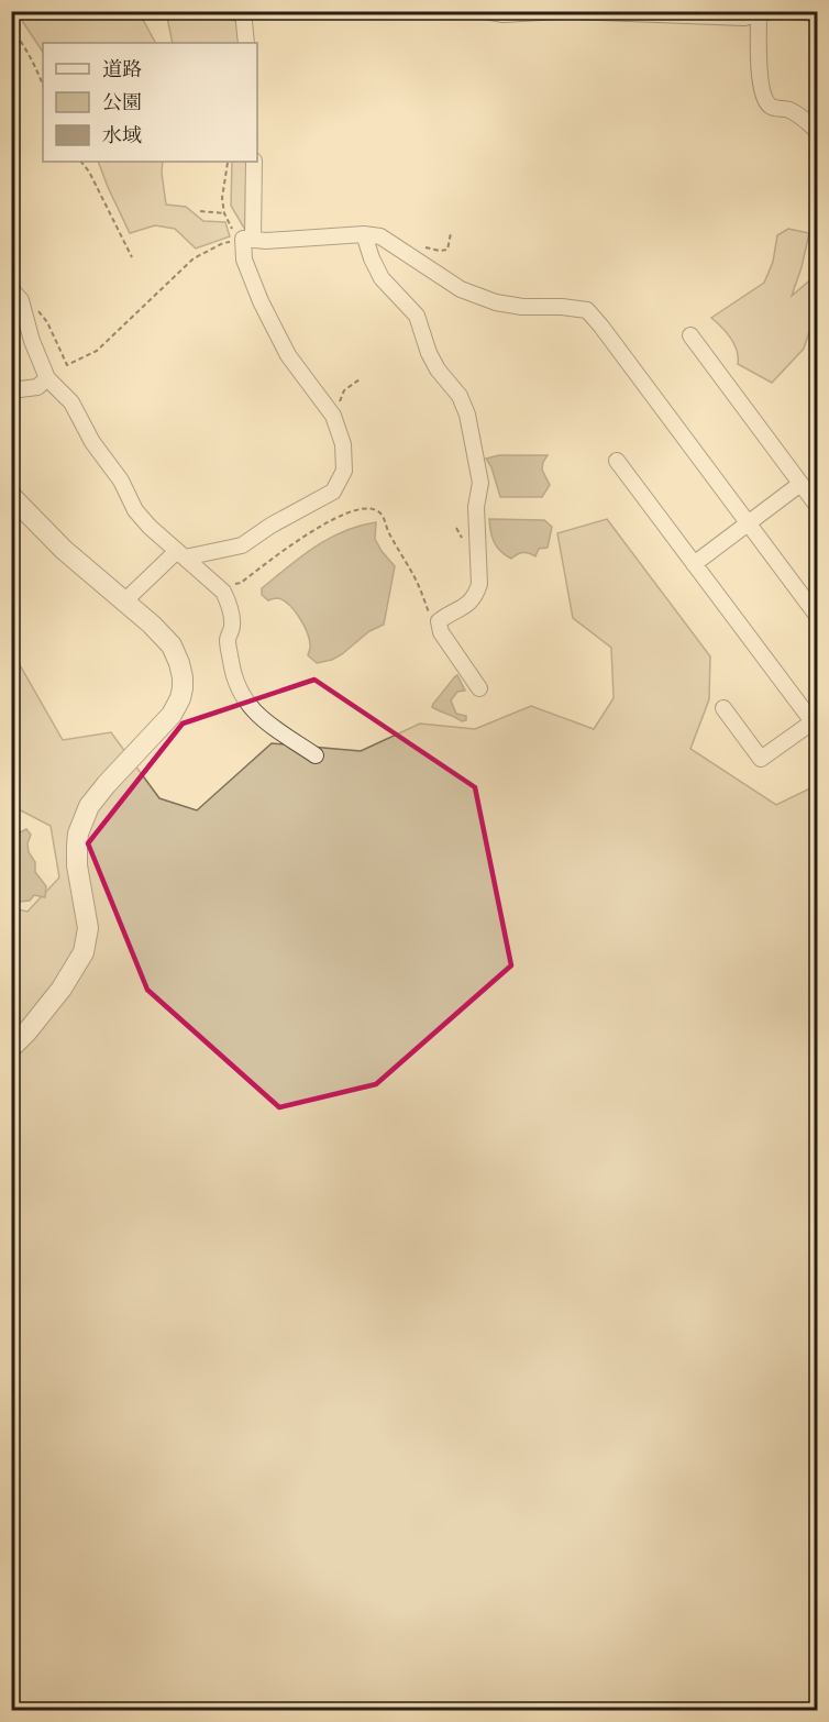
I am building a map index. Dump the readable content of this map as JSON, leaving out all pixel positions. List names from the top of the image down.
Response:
{
  "legend": ["道路", "公園", "水域"]
}
